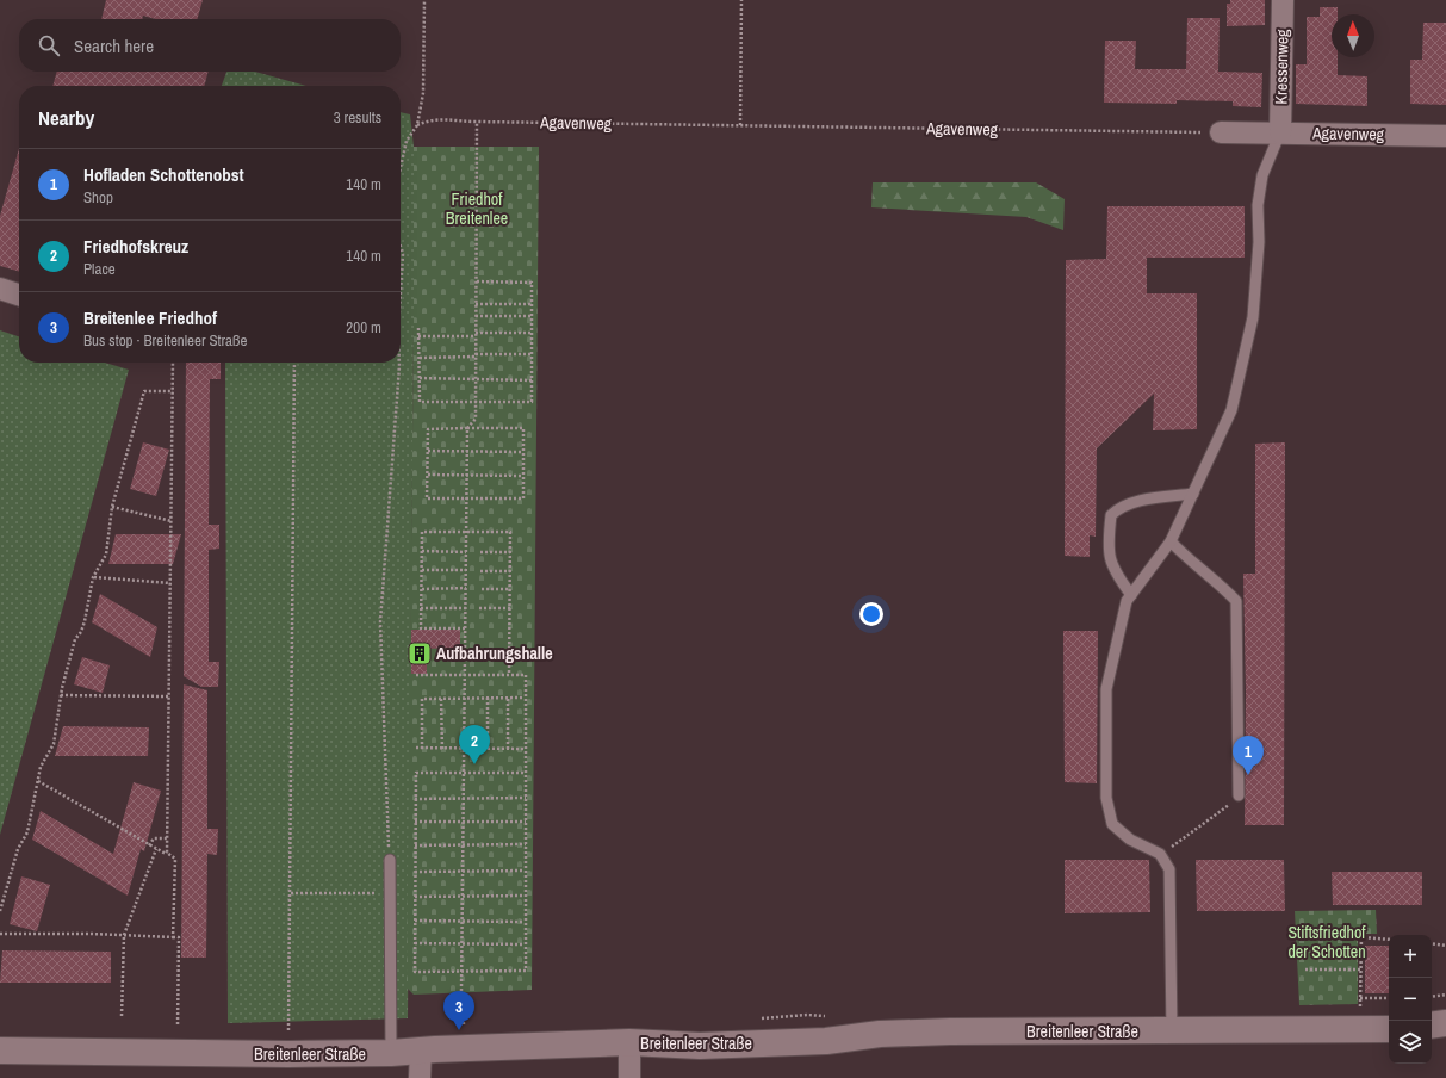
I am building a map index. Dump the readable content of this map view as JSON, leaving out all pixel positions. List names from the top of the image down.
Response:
{
  "streets": {
    "main road": ["Breitenleer Straße"],
    "street": ["Kressenweg", "Agavenweg"]
  },
  "crossings": [
    ["Kressenweg", "Agavenweg"]
  ],
  "parks": ["Friedhof Breitenlee", "Stiftsfriedhof der Schotten"],
  "places": {
    "building": ["Aufbahrungshalle"]
  },
  "north": "top",
  "page": {
    "search": "Search here",
    "heading": ["Nearby", "3 results"],
    "list": [
      {
        "mark": "1",
        "name": "Hofladen Schottenobst",
        "note": "Shop",
        "value": "140 m"
      },
      {
        "mark": "2",
        "name": "Friedhofskreuz",
        "note": "Place",
        "value": "140 m"
      },
      {
        "mark": "3",
        "name": "Breitenlee Friedhof",
        "note": "Bus stop · Breitenleer Straße",
        "value": "200 m"
      }
    ],
    "pins": ["2", "1", "3"],
    "map_buttons": ["+", "−"]
  }
}
